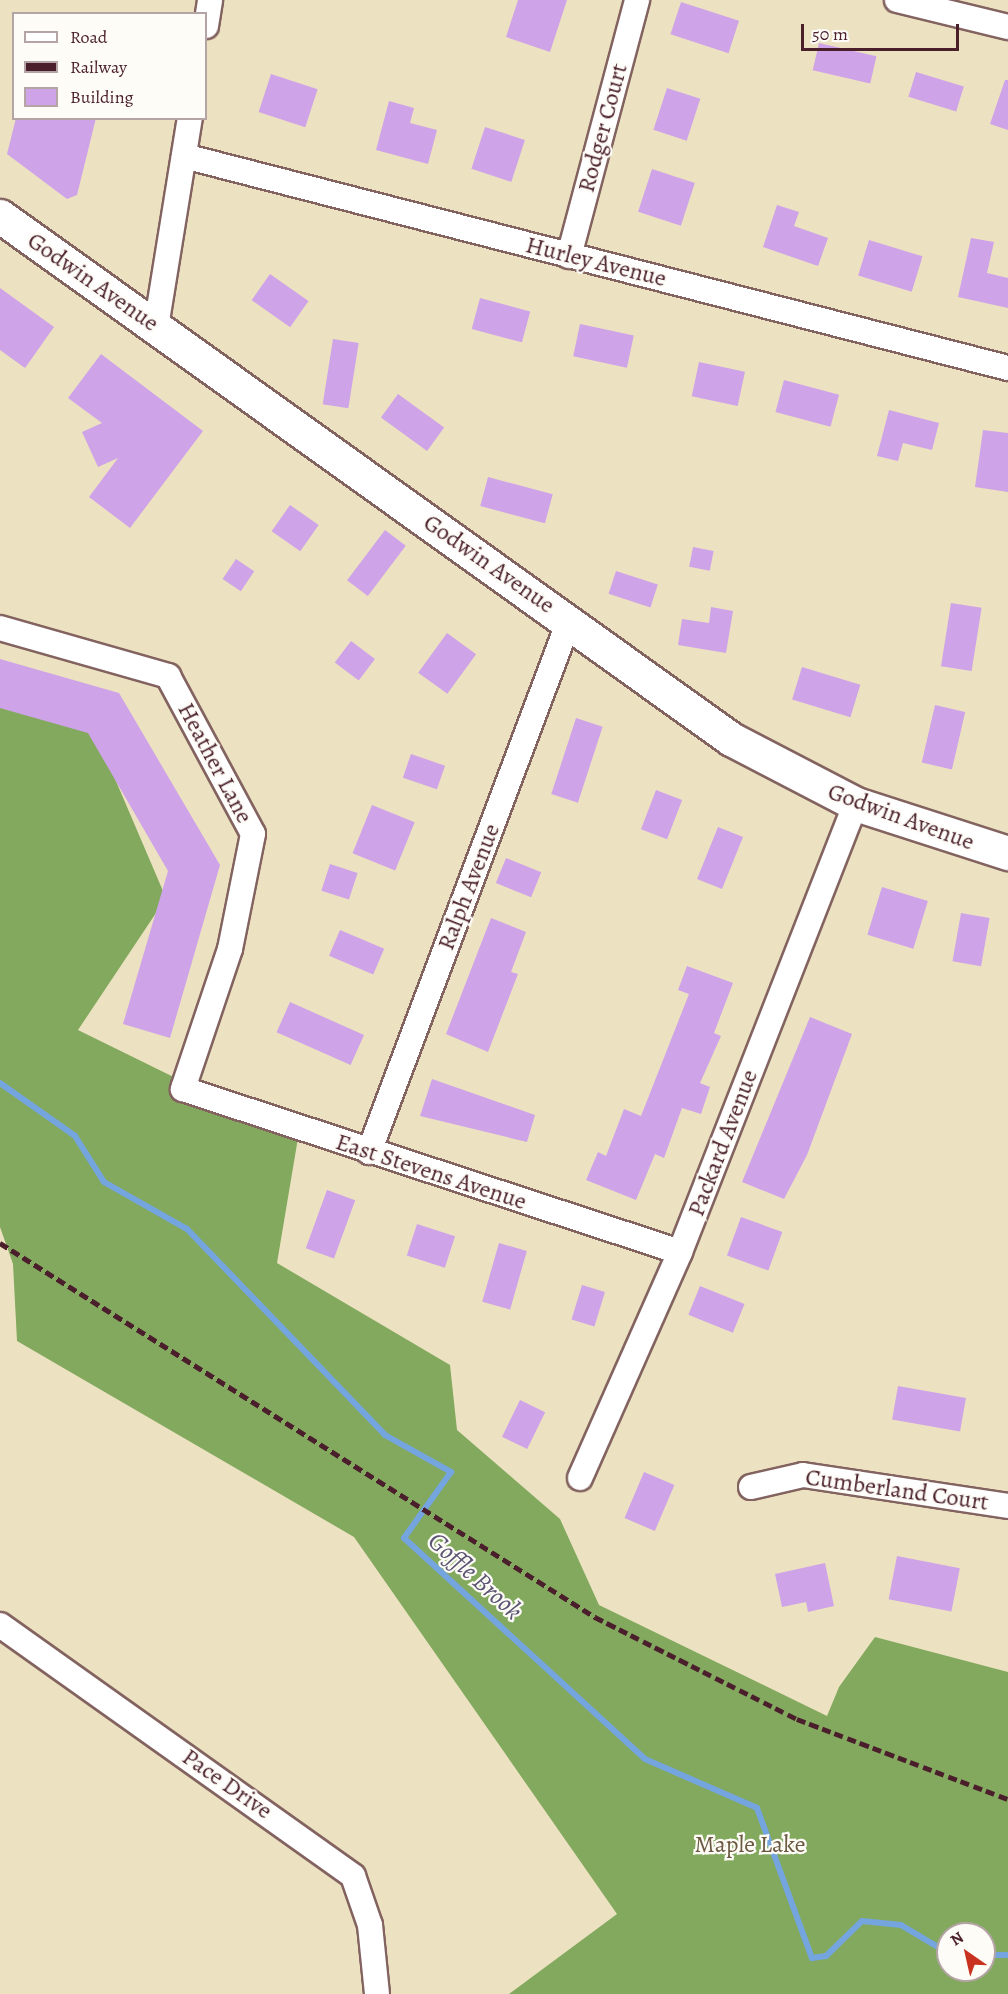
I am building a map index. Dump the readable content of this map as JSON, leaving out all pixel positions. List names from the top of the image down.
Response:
{
  "streets": {
    "main road": ["Godwin Avenue"],
    "street": [
      "Rodger Court",
      "Hurley Avenue",
      "Heather Lane",
      "Ralph Avenue",
      "Packard Avenue",
      "East Stevens Avenue",
      "Cumberland Court",
      "Pace Drive"
    ]
  },
  "crossings": [
    ["Rodger Court", "Hurley Avenue"],
    ["Godwin Avenue", "Ralph Avenue"],
    ["Godwin Avenue", "Packard Avenue"],
    ["Heather Lane", "East Stevens Avenue"],
    ["Ralph Avenue", "East Stevens Avenue"],
    ["Packard Avenue", "East Stevens Avenue"]
  ],
  "water": ["Goffle Brook"],
  "parks": ["Maple Lake"],
  "legend": ["Road", "Railway", "Building"],
  "scale_bar": "50 m",
  "north": "top left"
}
